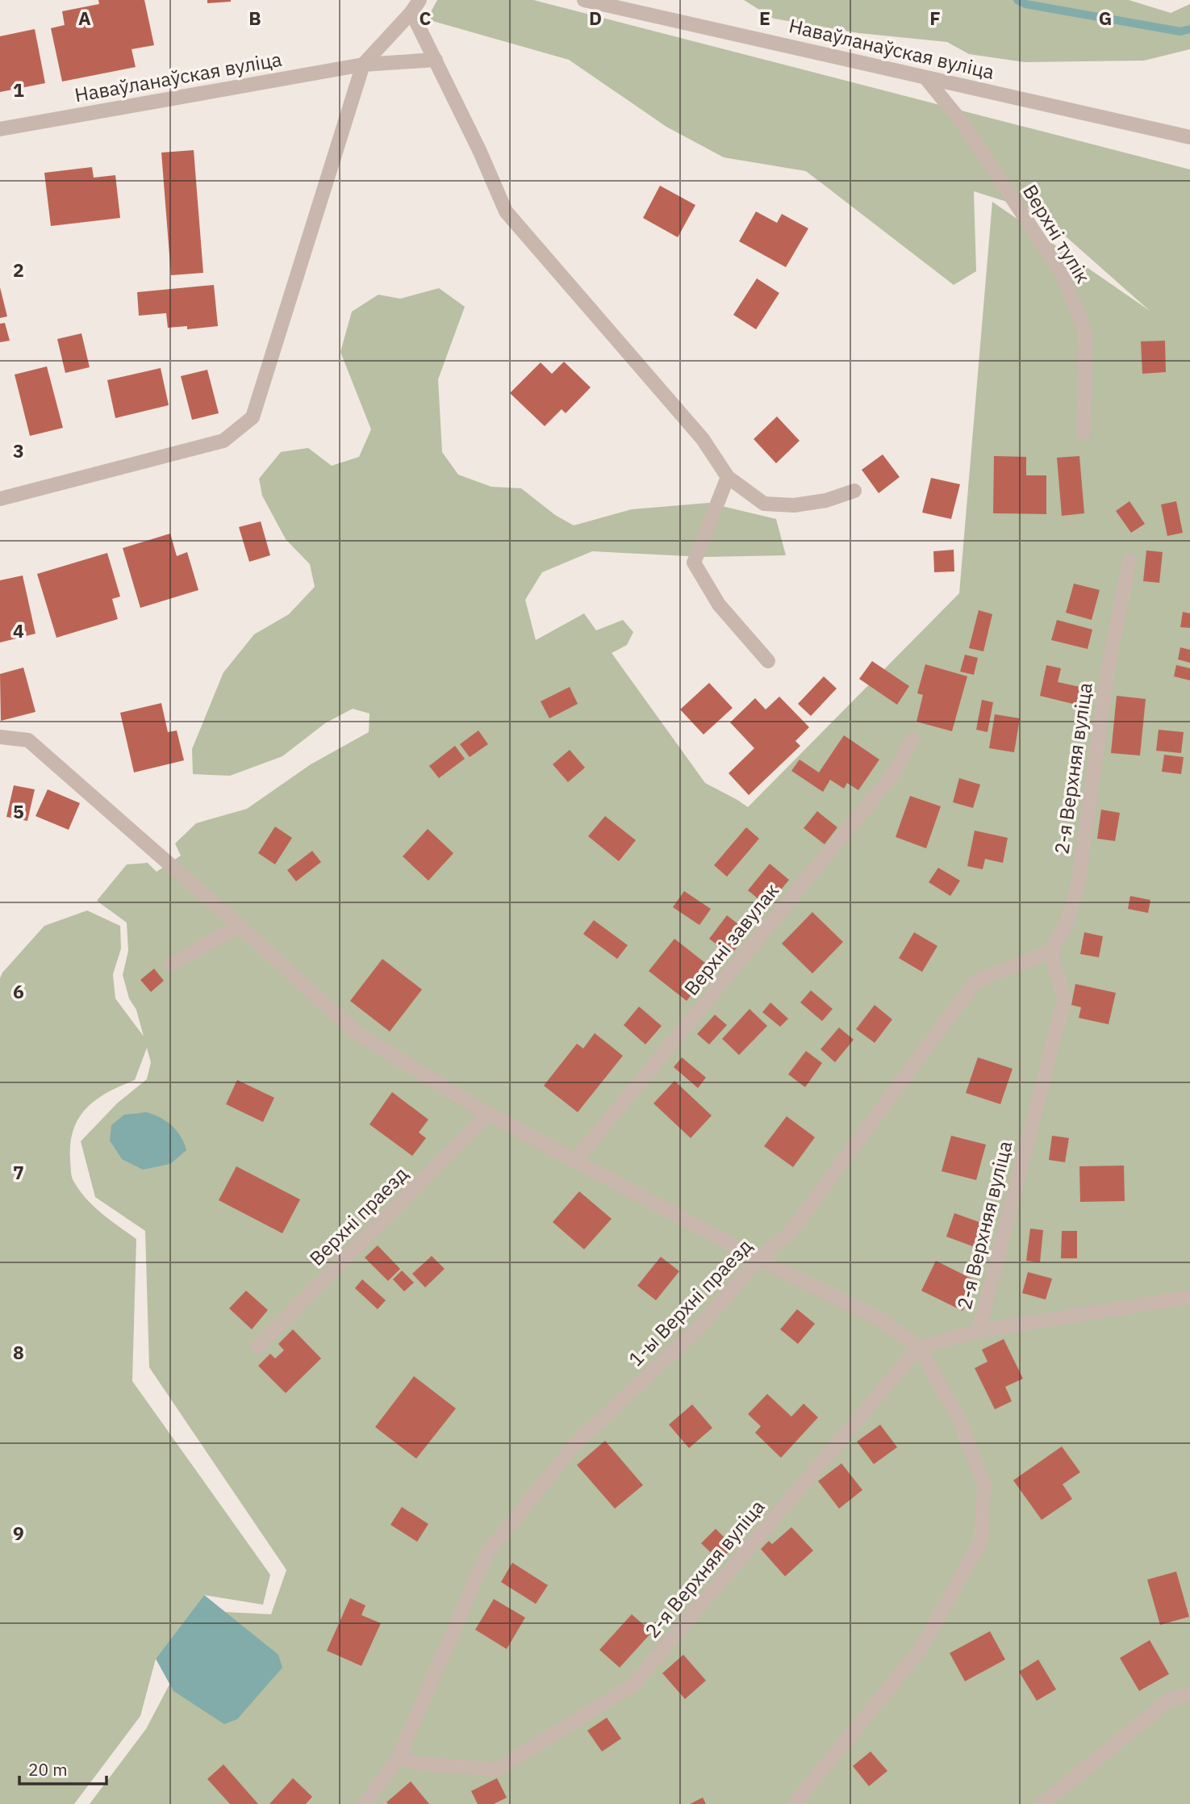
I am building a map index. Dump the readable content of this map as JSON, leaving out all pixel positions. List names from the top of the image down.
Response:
{
  "streets": {
    "street": [
      "Наваўланаўская вуліца",
      "Верхні тупік",
      "2-я Верхняя вуліца",
      "Верхні завулак",
      "Верхні праезд",
      "1-ы Верхні праезд"
    ]
  },
  "crossings": [
    ["Наваўланаўская вуліца", "Верхні тупік"],
    ["2-я Верхняя вуліца", "1-ы Верхні праезд"]
  ],
  "scale_bar": "20 m",
  "grid": {
    "columns": [
      "A",
      "B",
      "C",
      "D",
      "E",
      "F",
      "G"
    ],
    "rows": [
      "1",
      "2",
      "3",
      "4",
      "5",
      "6",
      "7",
      "8",
      "9"
    ]
  }
}
